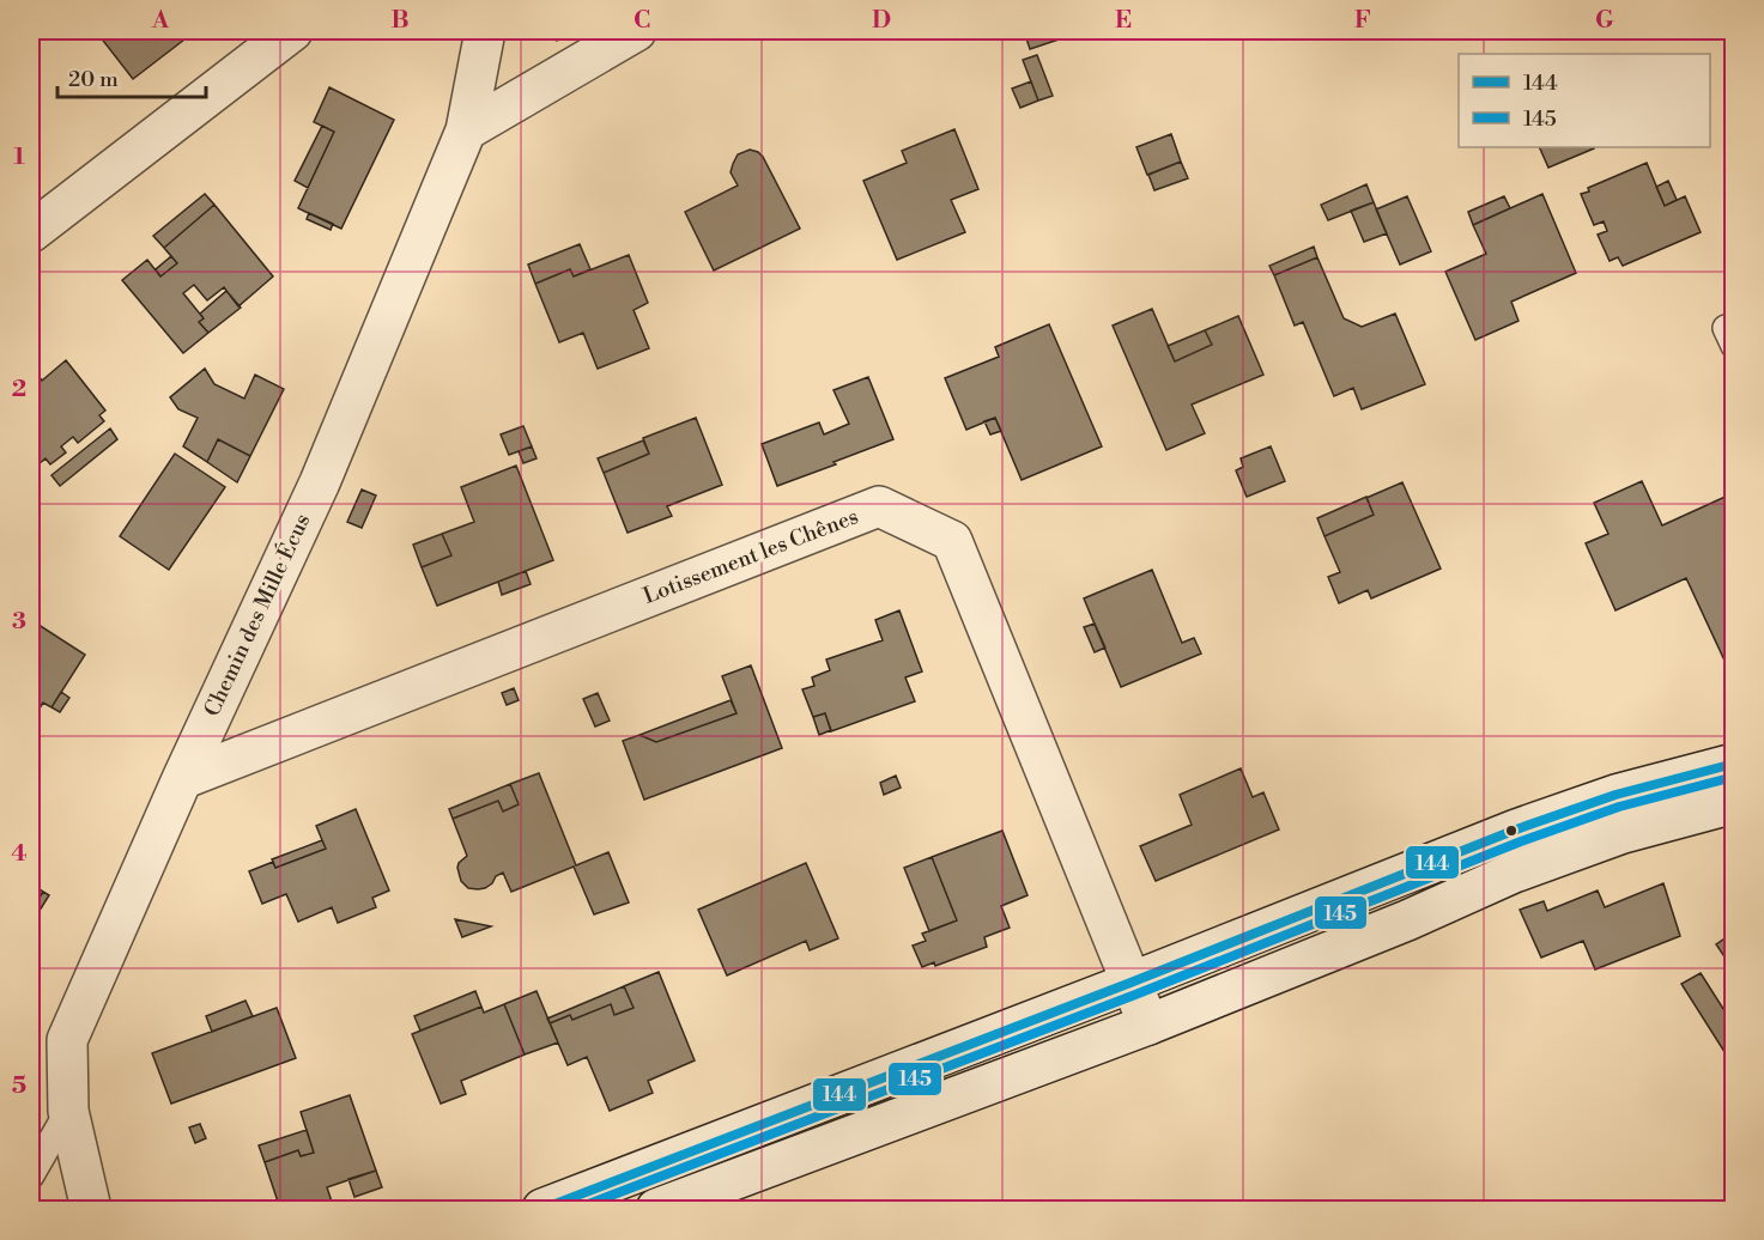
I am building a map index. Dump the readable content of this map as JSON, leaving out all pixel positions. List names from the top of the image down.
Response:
{
  "streets": {
    "street": ["Lotissement les Chênes", "Chemin des Mille Écus"]
  },
  "crossings": [
    ["Lotissement les Chênes", "Chemin des Mille Écus"]
  ],
  "lines": ["transit line 144", "transit line 145"],
  "legend": ["144", "145"],
  "scale_bar": "20 m",
  "grid": {
    "columns": [
      "A",
      "B",
      "C",
      "D",
      "E",
      "F",
      "G"
    ],
    "rows": [
      "1",
      "2",
      "3",
      "4",
      "5"
    ]
  }
}
